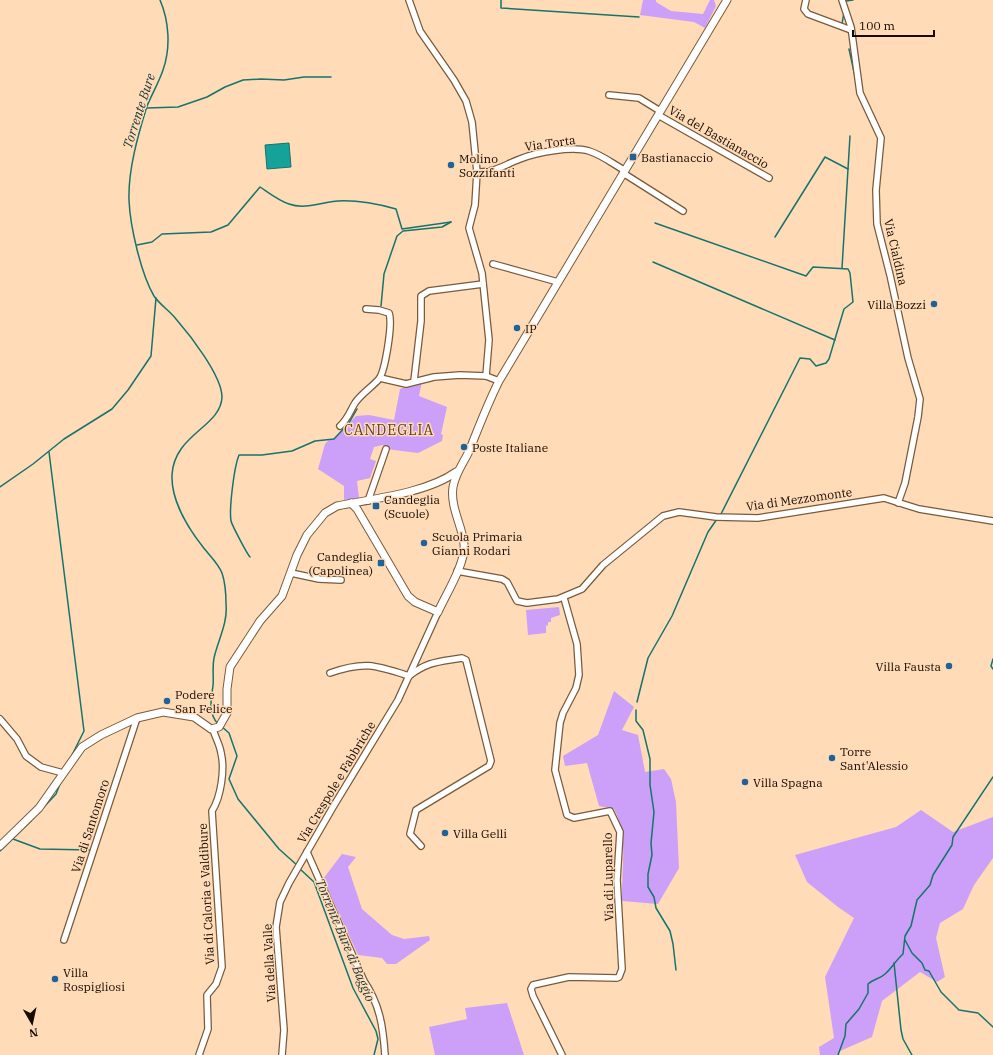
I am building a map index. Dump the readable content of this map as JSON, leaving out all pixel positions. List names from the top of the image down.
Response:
{
  "streets": {
    "street": [
      "Via del Bastianaccio",
      "Via Torta",
      "Via Cialdina",
      "Via di Mezzomonte",
      "Via Crespole e Fabbriche",
      "Via di Santomoro",
      "Via di Luparello",
      "Via di Caloria e Valdibure",
      "Via della Valle"
    ]
  },
  "crossings": [
    ["Via Cialdina", "Via di Mezzomonte"],
    ["Via di Mezzomonte", "Via di Luparello"],
    ["Via Crespole e Fabbriche", "Via della Valle"]
  ],
  "districts": ["CANDEGLIA"],
  "water": ["Torrente Bure", "Torrente Bure di Baggio"],
  "places": {
    "transit": ["Bastianaccio", "Candeglia (Scuole)", "Candeglia (Capolinea)"],
    "other": [
      "Molino Sozzifanti",
      "Villa Bozzi",
      "IP",
      "Poste Italiane",
      "Scuola Primaria Gianni Rodari",
      "Villa Fausta",
      "Podere San Felice",
      "Torre Sant'Alessio",
      "Villa Spagna",
      "Villa Gelli",
      "Villa Rospigliosi"
    ]
  },
  "scale_bar": "100 m",
  "north": "bottom"
}
